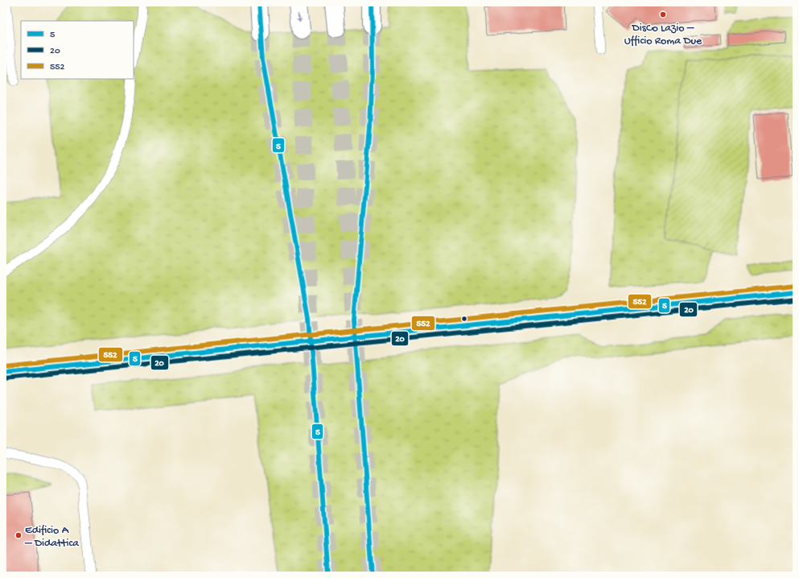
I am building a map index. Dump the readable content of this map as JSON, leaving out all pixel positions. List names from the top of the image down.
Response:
{
  "places": ["DisCo Lazio – Ufficio Roma Due", "Edificio A – Didattica"],
  "lines": ["transit line 5", "transit line 552", "transit line 20"],
  "legend": ["5", "20", "552"]
}
